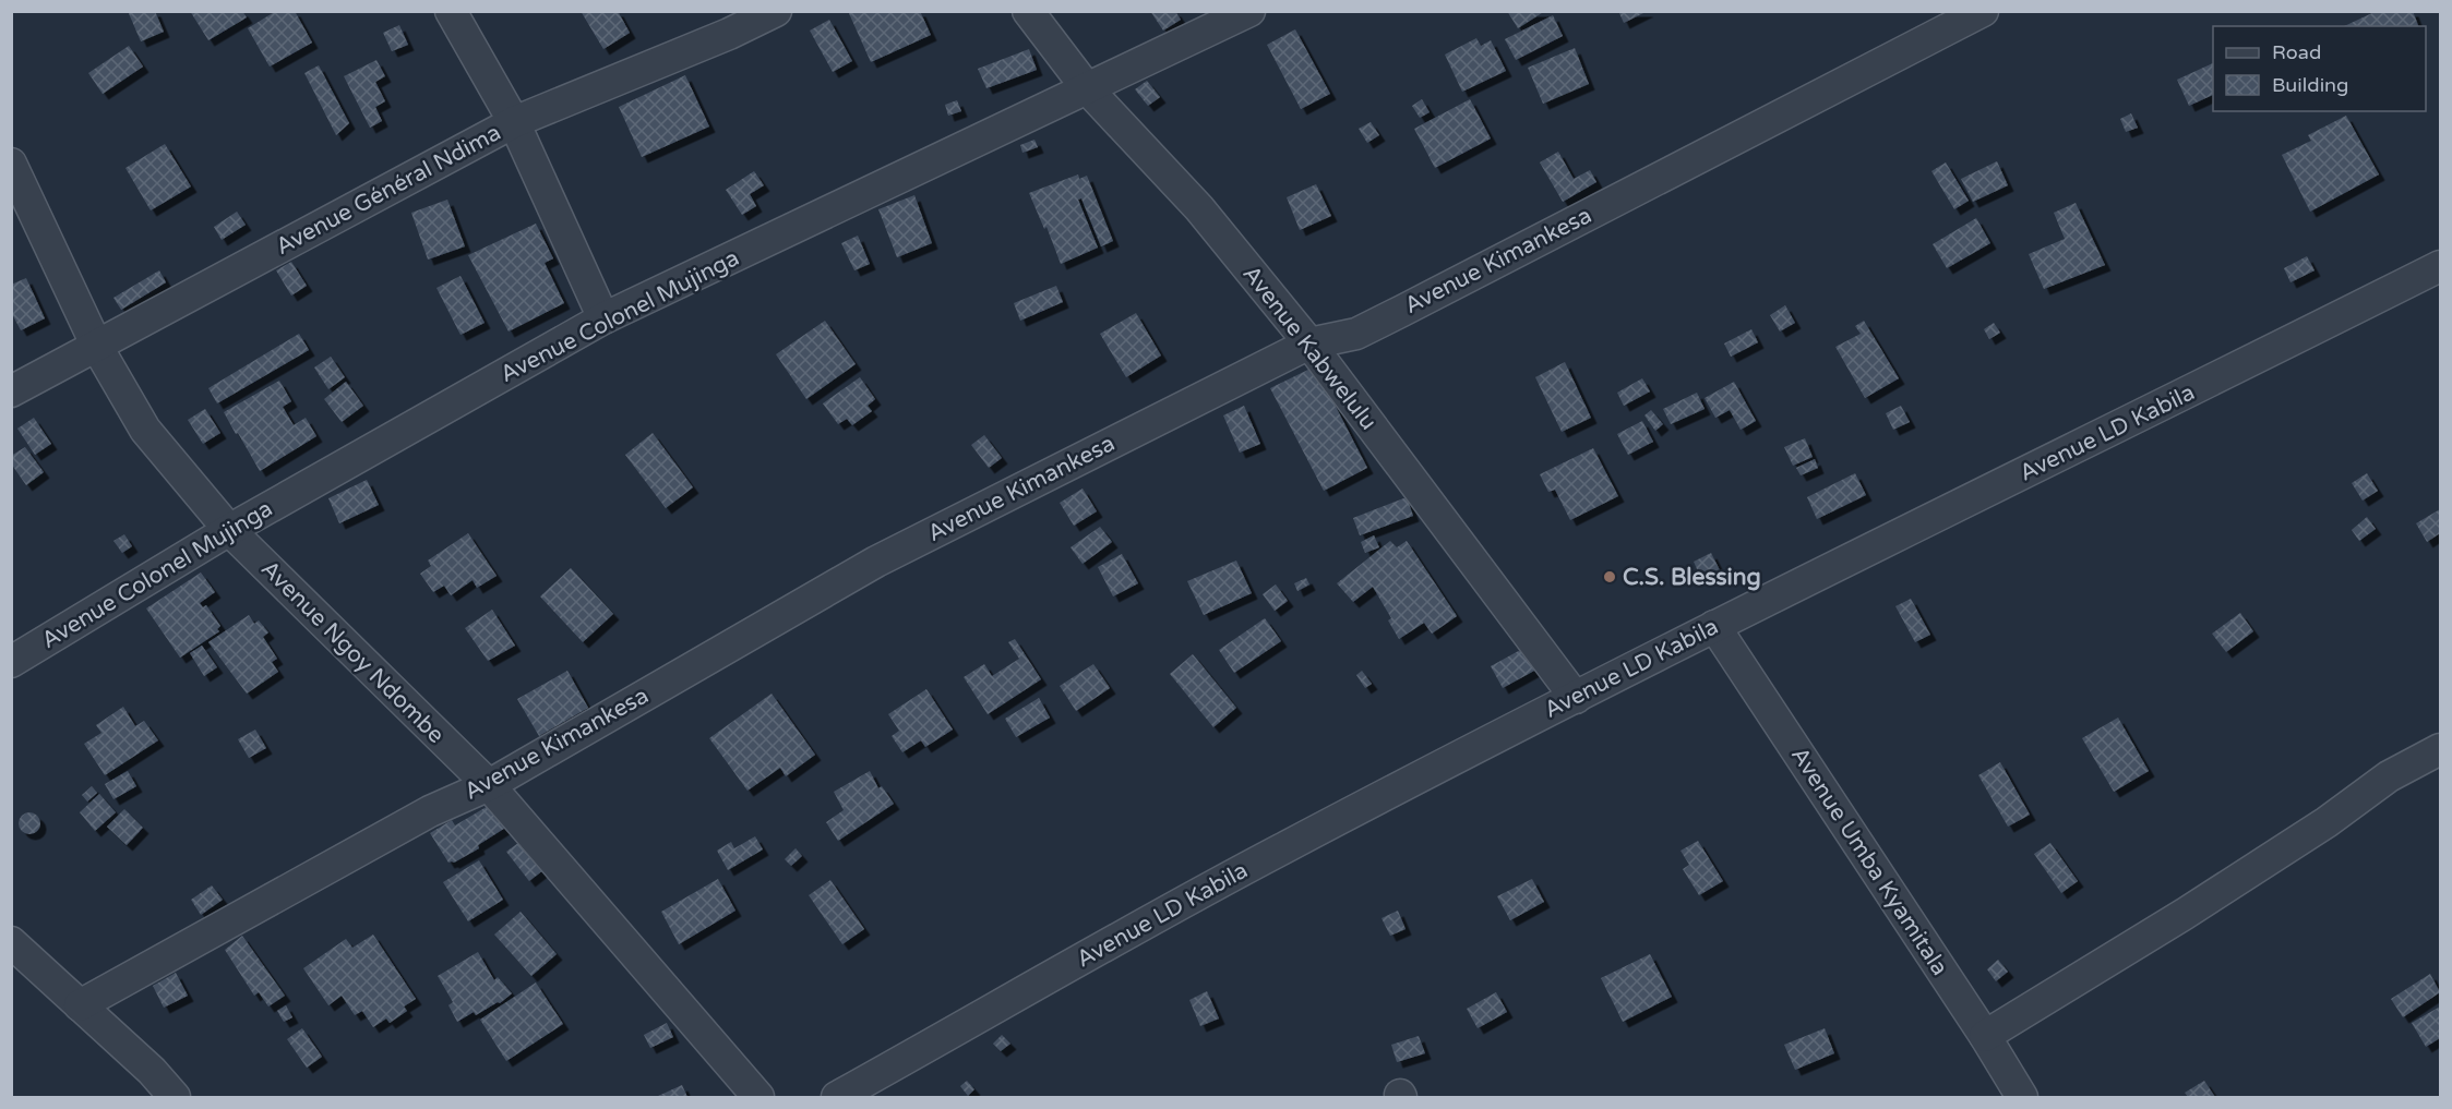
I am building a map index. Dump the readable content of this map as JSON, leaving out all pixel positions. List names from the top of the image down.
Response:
{
  "streets": {
    "street": [
      "Avenue Général Ndima",
      "Avenue Kimankesa",
      "Avenue Colonel Mujinga",
      "Avenue Kabwelulu",
      "Avenue LD Kabila",
      "Avenue Ngoy Ndombe",
      "Avenue Umba Kyamitala"
    ]
  },
  "crossings": [
    ["Avenue Général Ndima", "Avenue Ngoy Ndombe"],
    ["Avenue Kimankesa", "Avenue Kabwelulu"],
    ["Avenue Kimankesa", "Avenue Ngoy Ndombe"],
    ["Avenue Colonel Mujinga", "Avenue Kabwelulu"],
    ["Avenue Colonel Mujinga", "Avenue Ngoy Ndombe"],
    ["Avenue Kabwelulu", "Avenue LD Kabila"],
    ["Avenue LD Kabila", "Avenue Umba Kyamitala"]
  ],
  "places": ["C.S. Blessing"],
  "legend": ["Road", "Building"]
}
